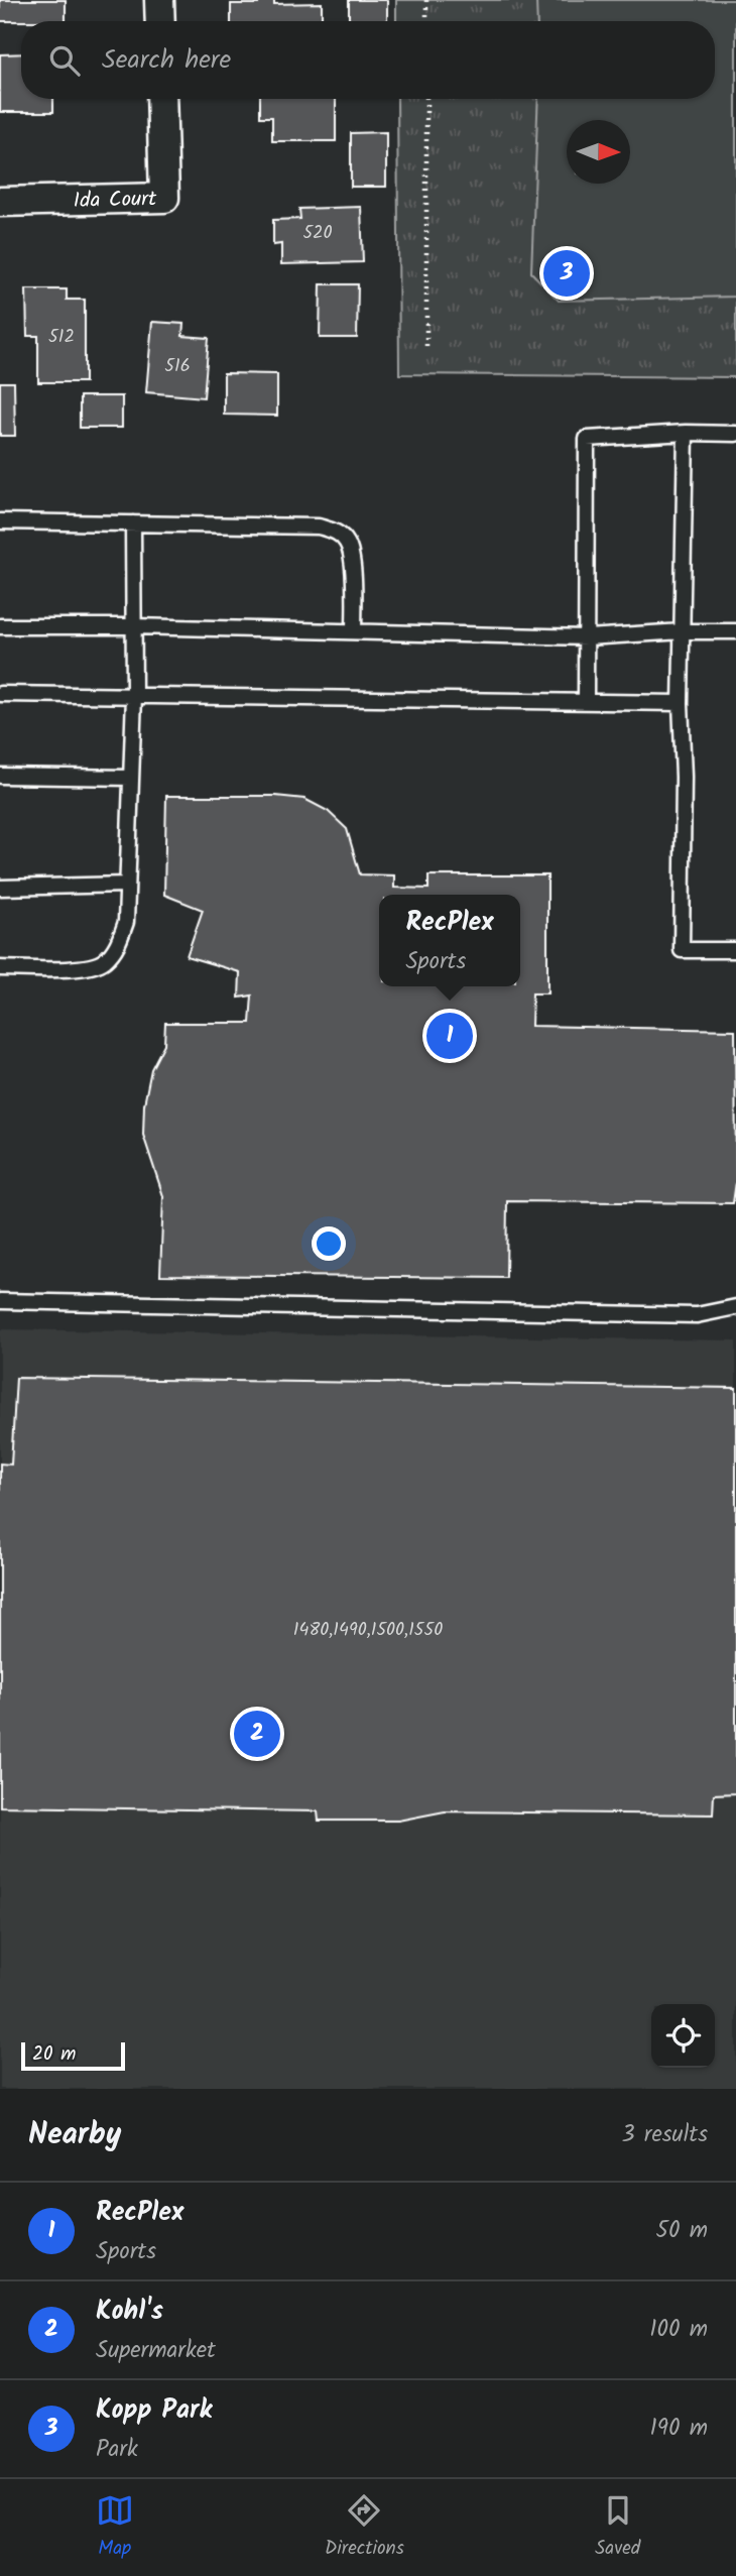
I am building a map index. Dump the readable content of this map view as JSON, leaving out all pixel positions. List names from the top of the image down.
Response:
{
  "streets": {
    "street": ["Ida Court"]
  },
  "house_numbers": [
    "520",
    "512",
    "516",
    "1480,1490,1500,1550"
  ],
  "scale_bar": "20 m",
  "north": "right",
  "page": {
    "search": "Search here",
    "pins": ["3", "1", "2"],
    "popup": ["RecPlex", "Sports"],
    "scale": "20 m",
    "heading": ["Nearby", "3 results"],
    "list": [
      {
        "mark": "1",
        "name": "RecPlex",
        "note": "Sports",
        "value": "50 m"
      },
      {
        "mark": "2",
        "name": "Kohl's",
        "note": "Supermarket",
        "value": "100 m"
      },
      {
        "mark": "3",
        "name": "Kopp Park",
        "note": "Park",
        "value": "190 m"
      }
    ],
    "nav": ["Map", "Directions", "Saved"]
  }
}
